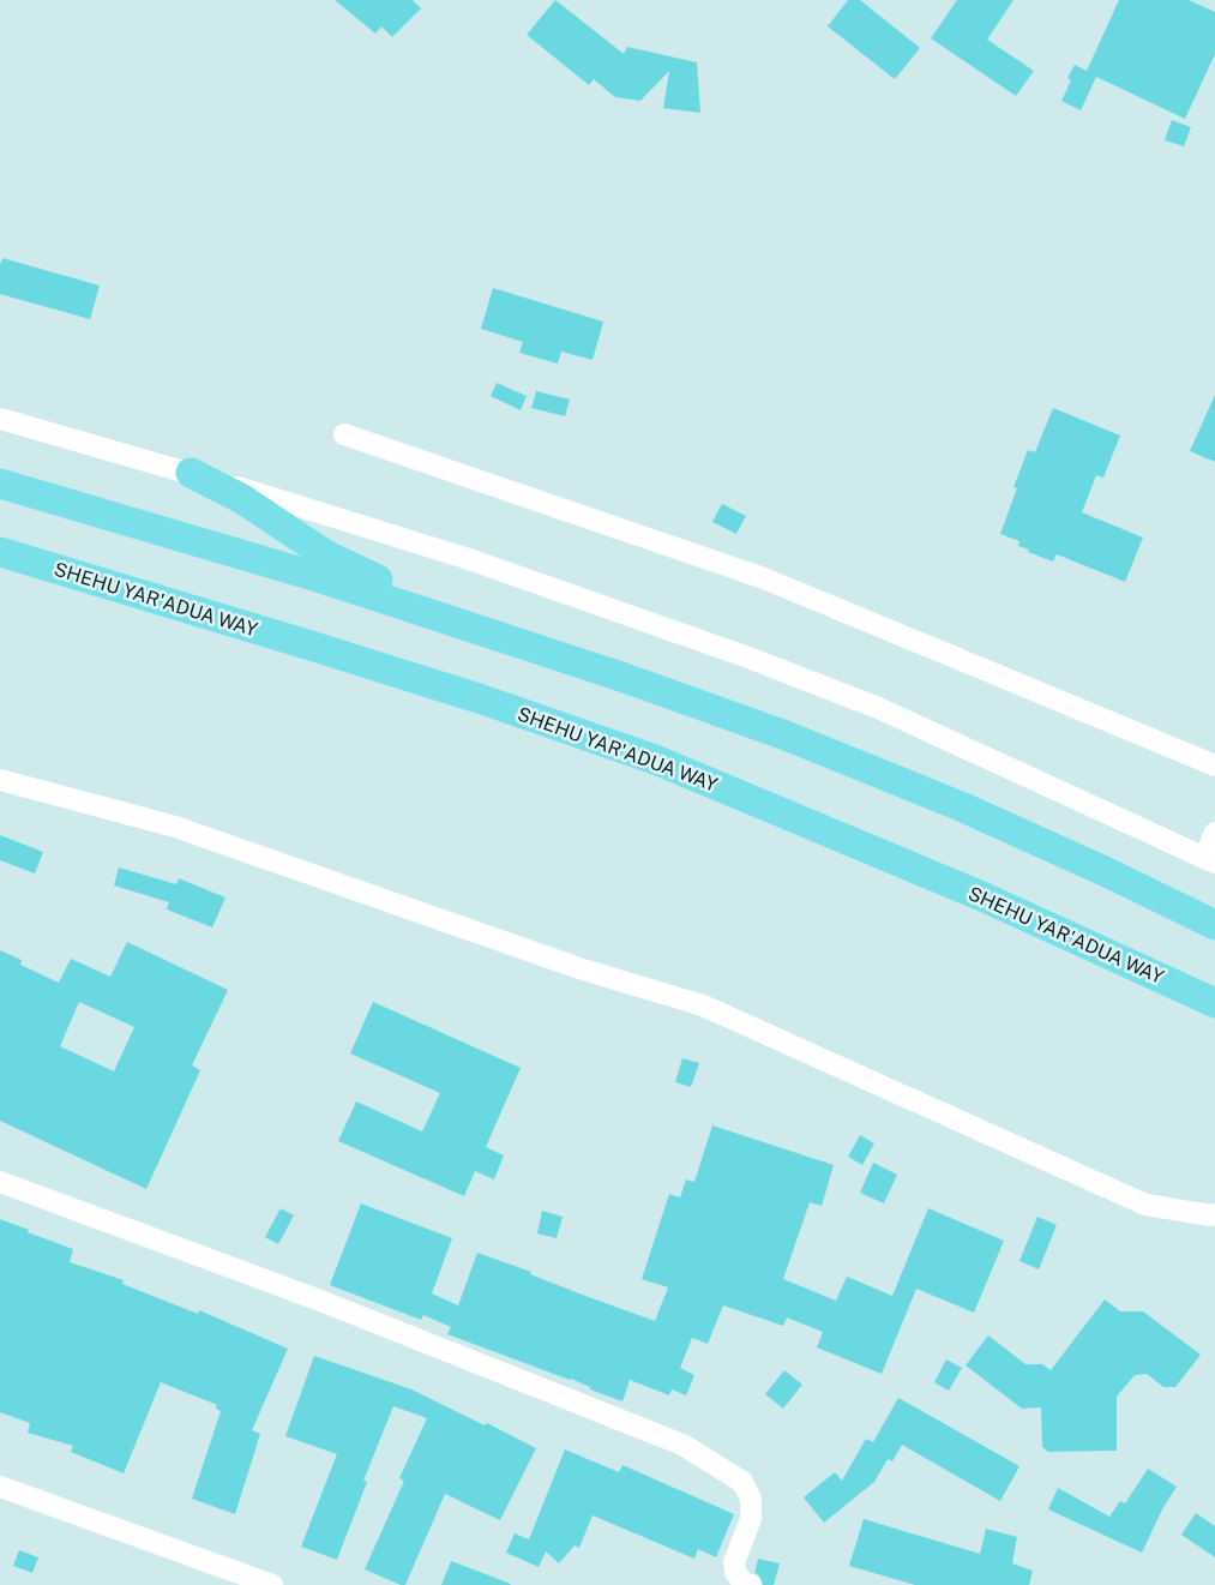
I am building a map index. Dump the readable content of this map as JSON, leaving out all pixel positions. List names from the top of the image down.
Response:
{
  "streets": {
    "highway": ["SHEHU YAR'ADUA WAY"]
  }
}
